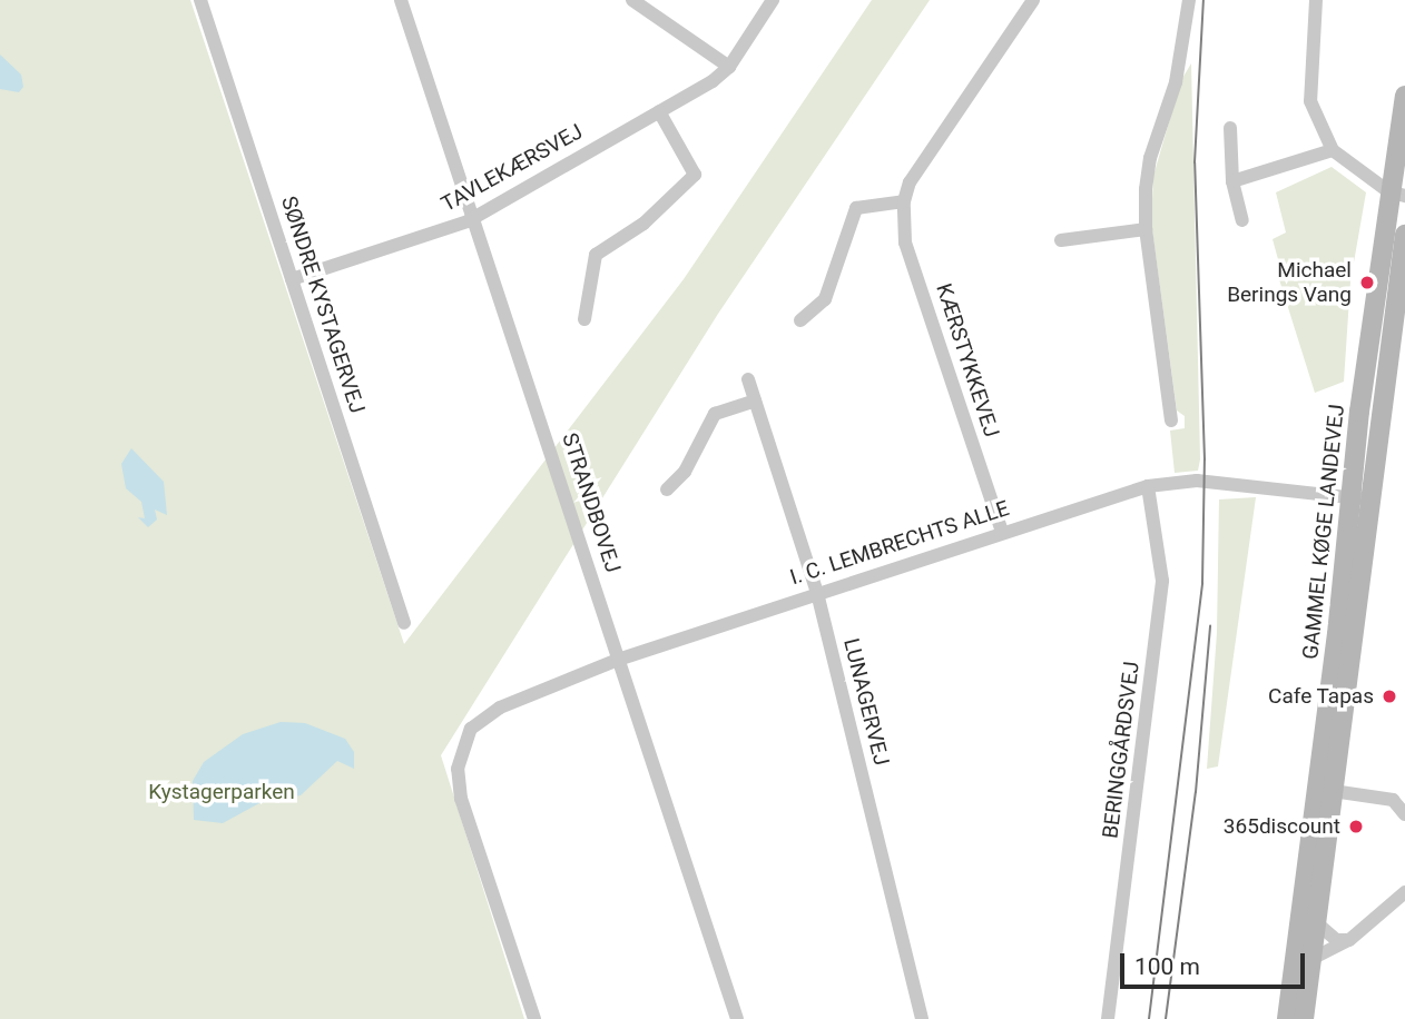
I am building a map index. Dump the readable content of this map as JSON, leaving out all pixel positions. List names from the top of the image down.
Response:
{
  "streets": {
    "main road": ["GAMMEL KØGE LANDEVEJ"],
    "street": [
      "TAVLEKÆRSVEJ",
      "SØNDRE KYSTAGERVEJ",
      "KÆRSTYKKEVEJ",
      "STRANDBOVEJ",
      "I. C. LEMBRECHTS ALLE",
      "LUNAGERVEJ",
      "BERINGGÅRDSVEJ"
    ]
  },
  "crossings": [
    ["TAVLEKÆRSVEJ", "SØNDRE KYSTAGERVEJ"],
    ["TAVLEKÆRSVEJ", "STRANDBOVEJ"],
    ["KÆRSTYKKEVEJ", "I. C. LEMBRECHTS ALLE"],
    ["STRANDBOVEJ", "I. C. LEMBRECHTS ALLE"],
    ["GAMMEL KØGE LANDEVEJ", "I. C. LEMBRECHTS ALLE"],
    ["I. C. LEMBRECHTS ALLE", "LUNAGERVEJ"],
    ["I. C. LEMBRECHTS ALLE", "BERINGGÅRDSVEJ"]
  ],
  "parks": ["Kystagerparken"],
  "places": ["Michael Berings Vang", "Cafe Tapas", "365discount"],
  "scale_bar": "100 m"
}
